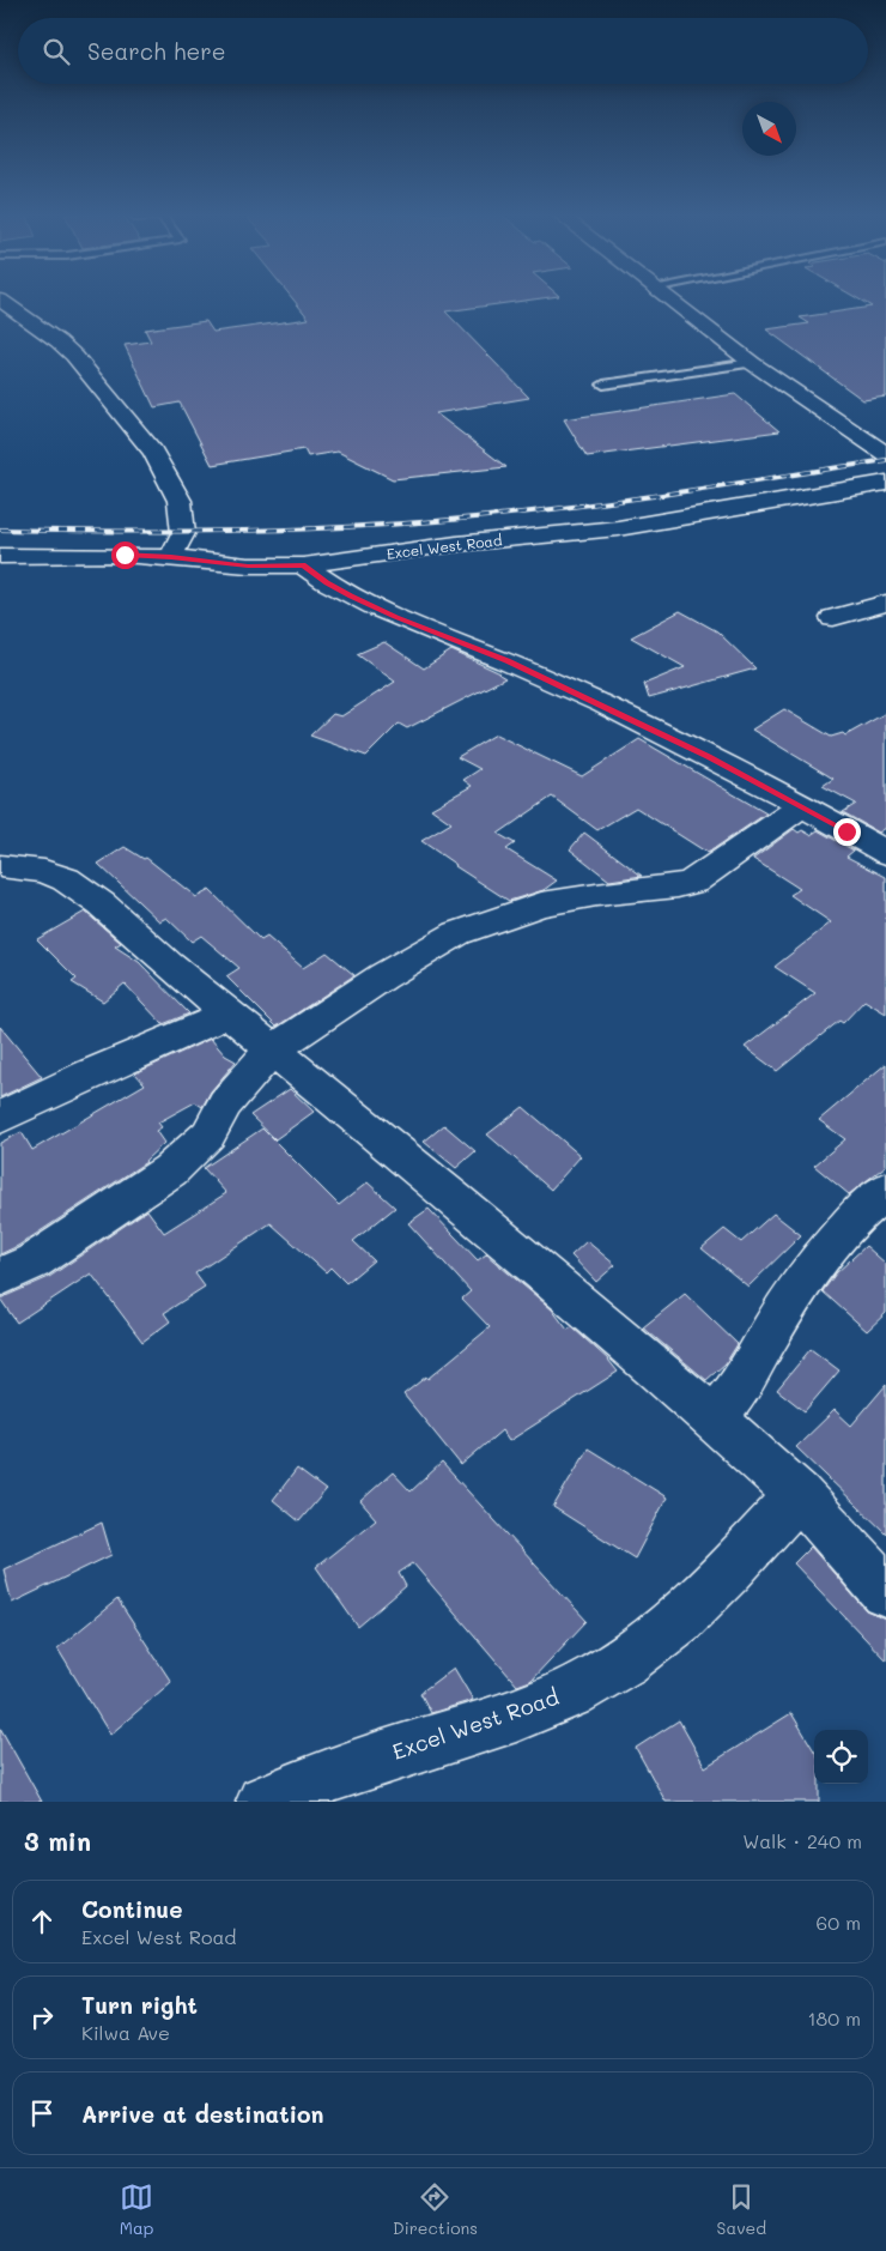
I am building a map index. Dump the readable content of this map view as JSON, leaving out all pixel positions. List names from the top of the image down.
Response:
{
  "streets": {
    "street": ["Excel West Road"]
  },
  "north": "bottom right",
  "page": {
    "search": "Search here",
    "heading": ["3 min", "Walk · 240 m"],
    "list": [
      ["Continue", "Excel West Road", "60 m"],
      ["Turn right", "Kilwa Ave", "180 m"],
      "Arrive at destination"
    ],
    "nav": ["Map", "Directions", "Saved"]
  }
}
